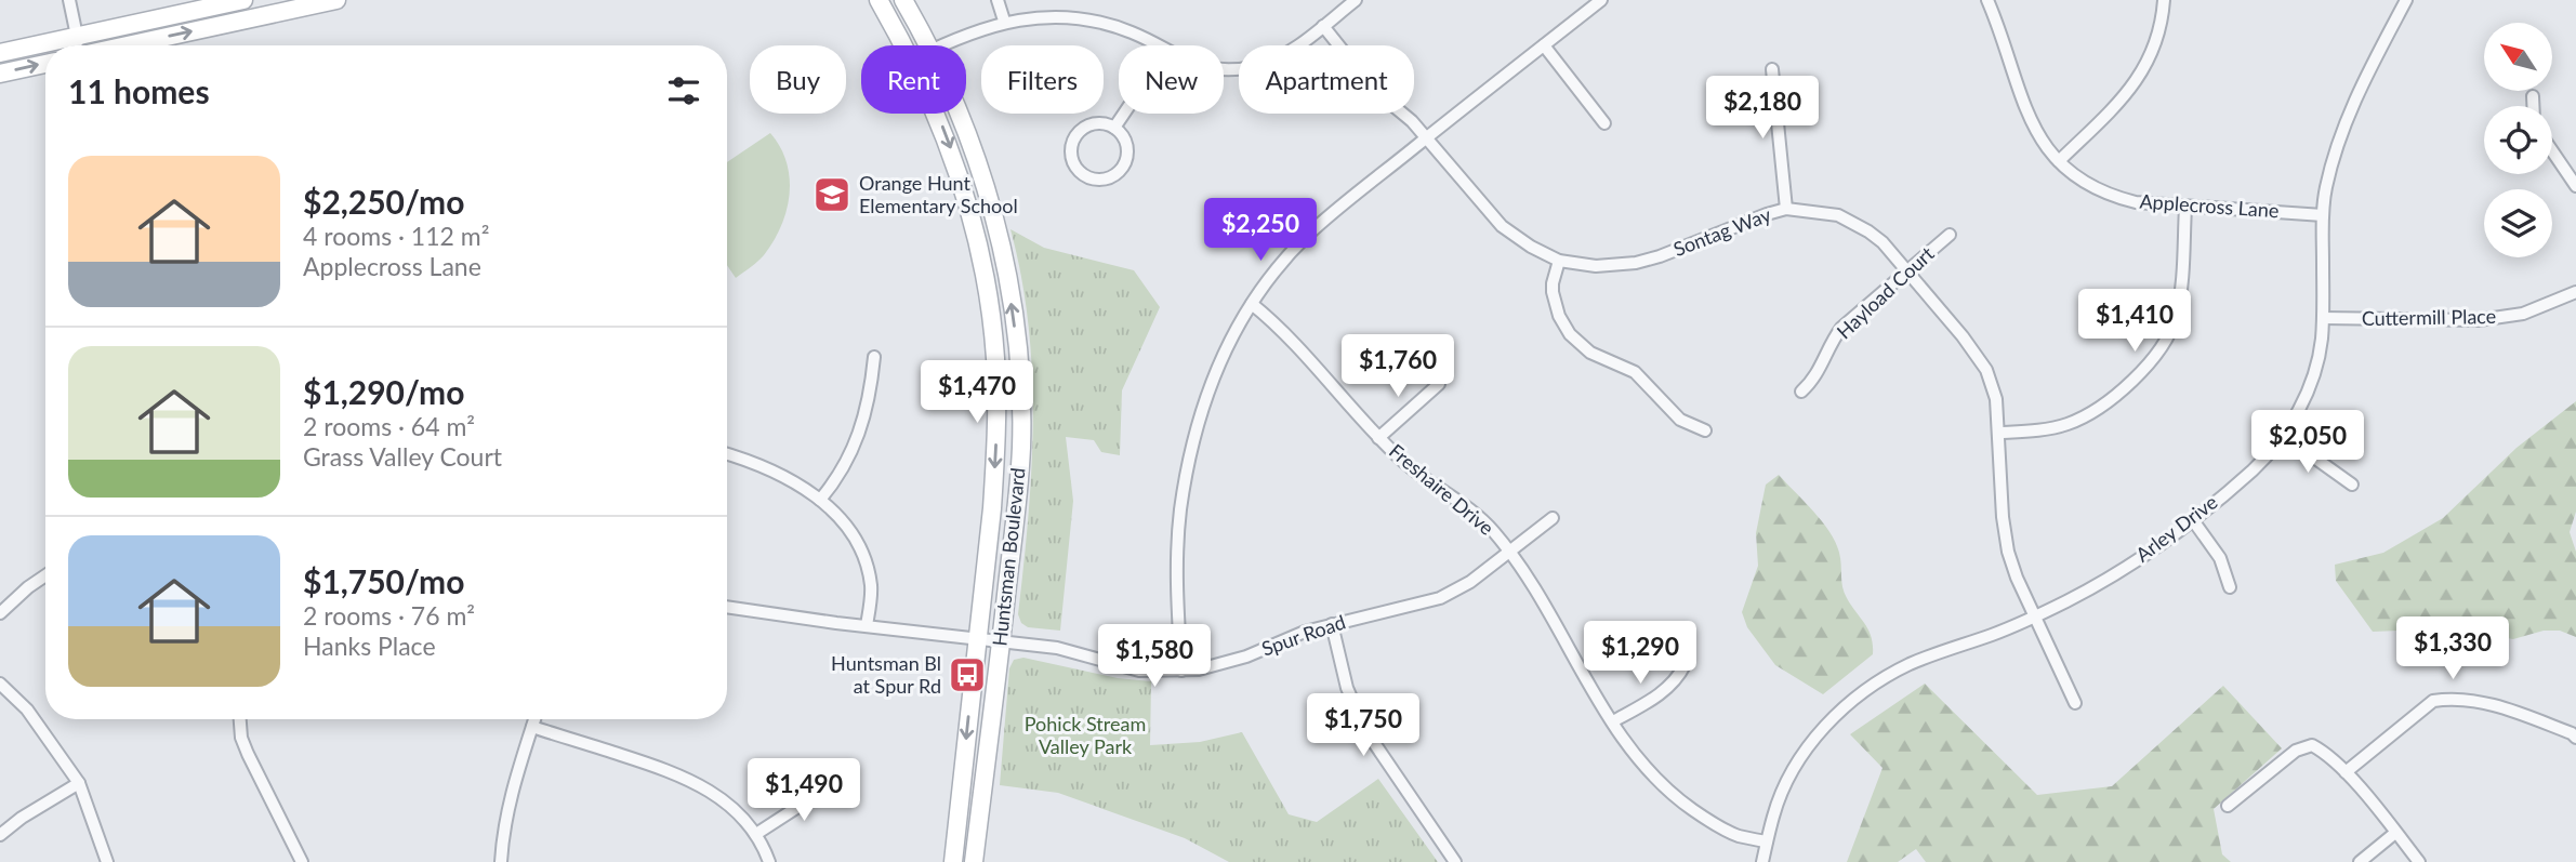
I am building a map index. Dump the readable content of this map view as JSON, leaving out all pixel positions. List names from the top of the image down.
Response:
{
  "streets": {
    "street": [
      "Applecross Lane",
      "Sontag Way",
      "Hayload Court",
      "Cuttermill Place",
      "Freshaire Drive",
      "Arley Drive",
      "Huntsman Boulevard",
      "Spur Road"
    ]
  },
  "crossings": [
    ["Applecross Lane", "Arley Drive"],
    ["Sontag Way", "Hayload Court"],
    ["Sontag Way", "Arley Drive"],
    ["Cuttermill Place", "Arley Drive"],
    ["Freshaire Drive", "Arley Drive"],
    ["Freshaire Drive", "Spur Road"],
    ["Huntsman Boulevard", "Spur Road"]
  ],
  "parks": ["Pohick Stream Valley Park"],
  "places": {
    "school or university": ["Orange Hunt Elementary School"],
    "bus stop": ["Huntsman Bl at Spur Rd"]
  },
  "north": "top left",
  "page": {
    "chip": [
      "Buy",
      "Rent",
      "Filters",
      "New",
      "Apartment"
    ],
    "heading": "11 homes",
    "price": [
      "$2,180",
      "$2,250",
      "$1,410",
      "$1,760",
      "$1,470",
      "$2,050",
      "$1,330",
      "$1,290",
      "$1,580",
      "$1,750",
      "$1,490"
    ],
    "list": [
      {
        "name": "$2,250/mo",
        "note": "4 rooms · 112 m² · Applecross Lane"
      },
      {
        "name": "$1,290/mo",
        "note": "2 rooms · 64 m² · Grass Valley Court"
      },
      {
        "name": "$1,750/mo",
        "note": "2 rooms · 76 m² · Hanks Place"
      }
    ]
  }
}
